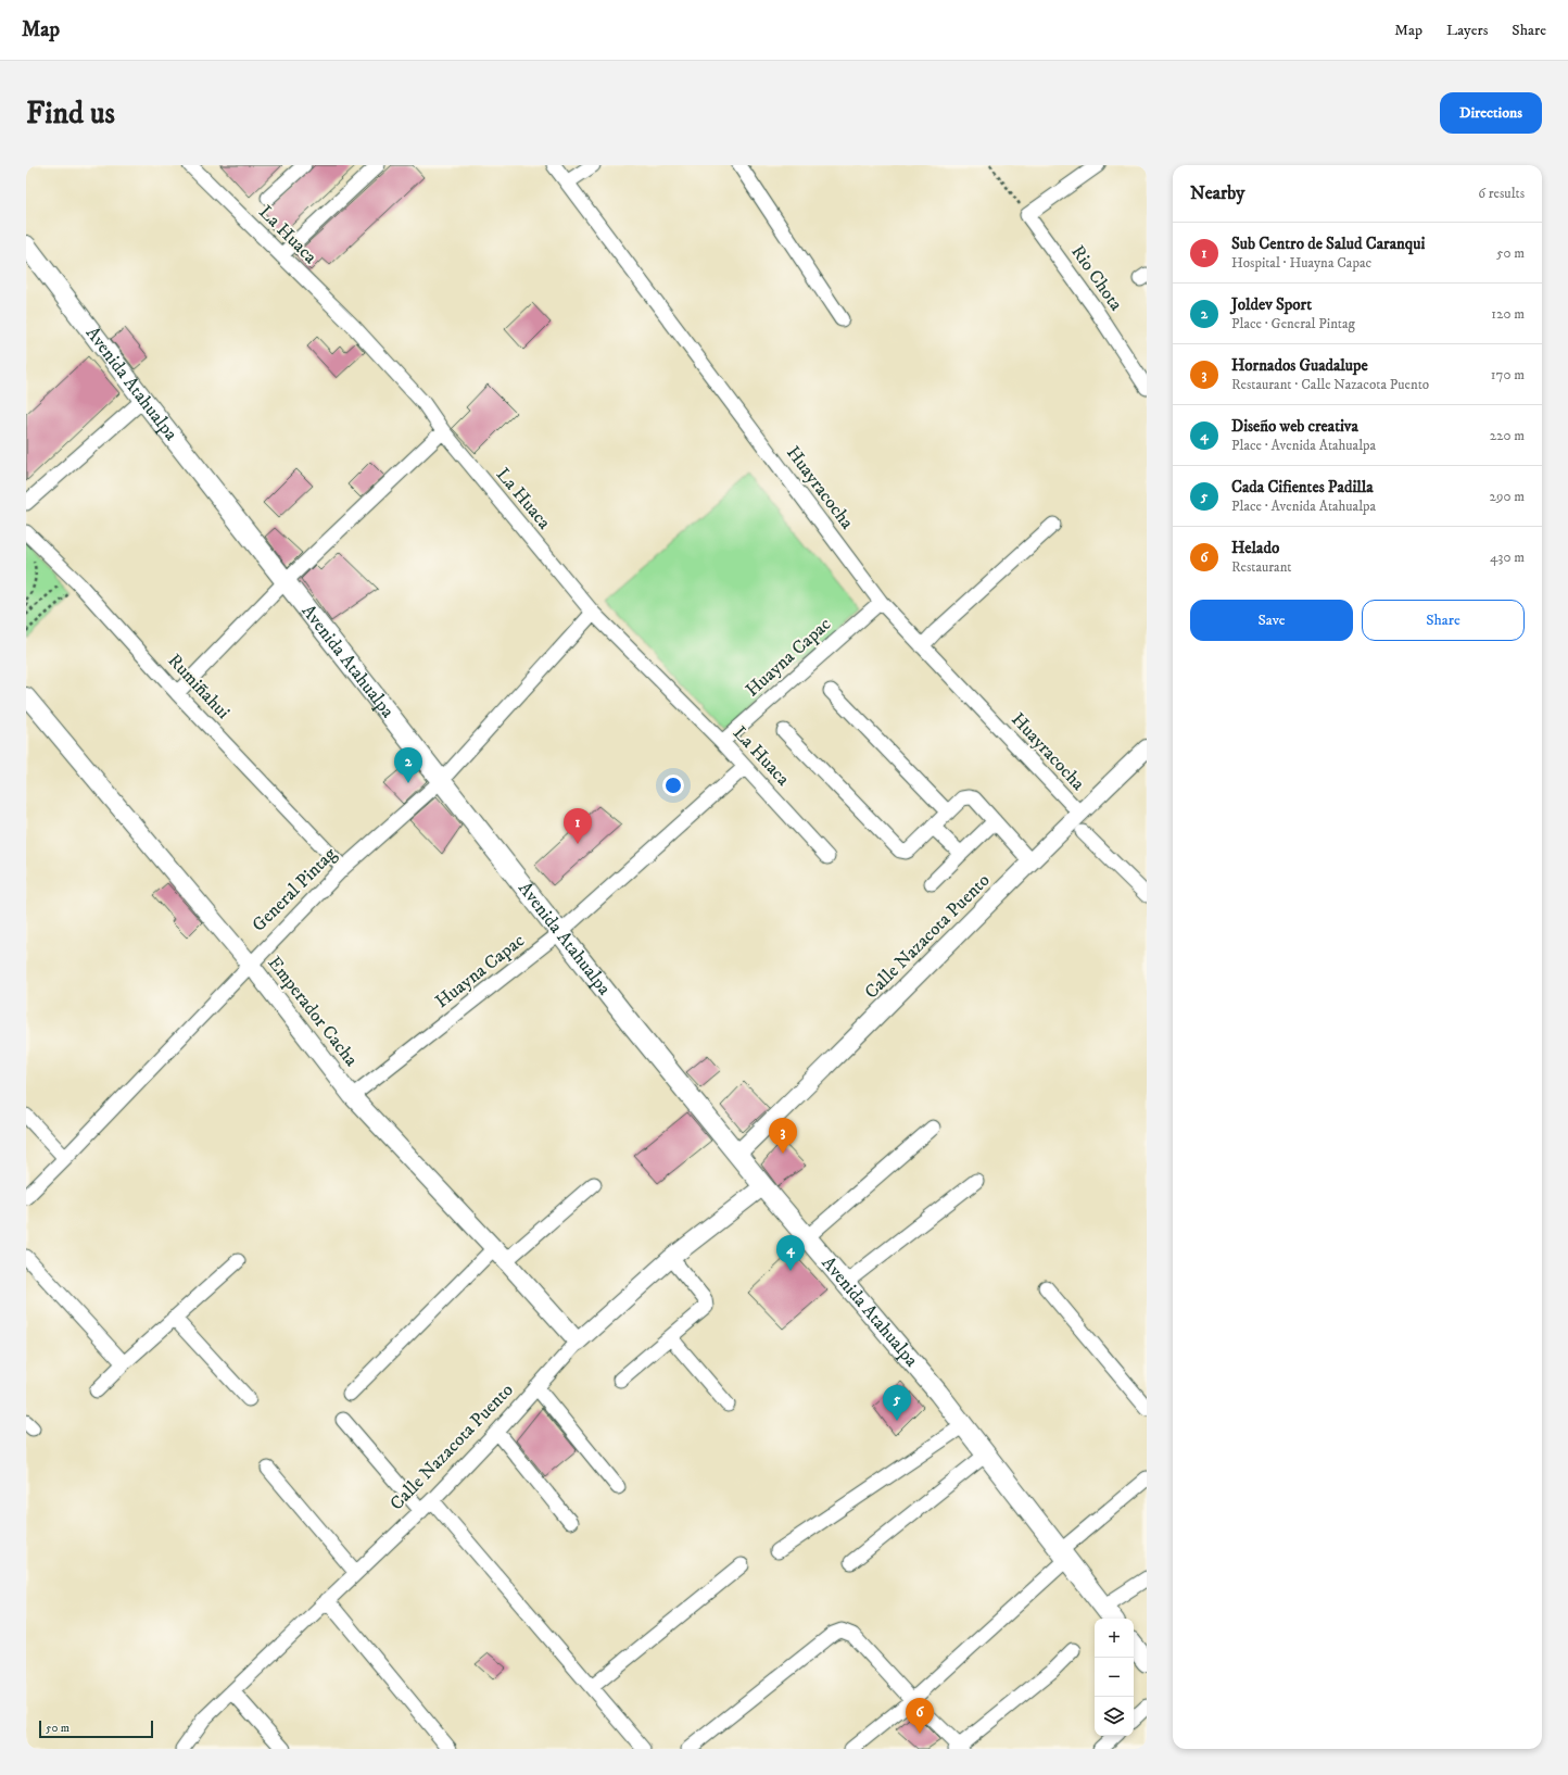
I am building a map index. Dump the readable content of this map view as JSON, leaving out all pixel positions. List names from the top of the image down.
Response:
{
  "streets": {
    "main road": ["Avenida Atahualpa"],
    "street": [
      "La Huaca",
      "Rio Chota",
      "Huayracocha",
      "Huayna Capac",
      "Rumiñahui",
      "General Pintag",
      "Calle Nazacota Puento",
      "Emperador Cacha"
    ]
  },
  "crossings": [
    ["La Huaca", "Huayna Capac"],
    ["La Huaca", "General Pintag"],
    ["Avenida Atahualpa", "Huayna Capac"],
    ["Avenida Atahualpa", "General Pintag"],
    ["Avenida Atahualpa", "Calle Nazacota Puento"],
    ["Huayracocha", "Huayna Capac"],
    ["Huayracocha", "Calle Nazacota Puento"],
    ["Huayna Capac", "Emperador Cacha"],
    ["Rumiñahui", "General Pintag"],
    ["General Pintag", "Emperador Cacha"],
    ["Calle Nazacota Puento", "Emperador Cacha"]
  ],
  "scale_bar": "50 m",
  "page": {
    "header": "Map",
    "nav": ["Map", "Layers", "Share"],
    "buttons": [
      "Directions",
      ["Save", "Share"]
    ],
    "title": "Find us",
    "heading": ["Nearby", "6 results"],
    "list": [
      {
        "mark": "1",
        "name": "Sub Centro de Salud Caranqui",
        "note": "Hospital · Huayna Capac",
        "value": "50 m"
      },
      {
        "mark": "2",
        "name": "Joldev Sport",
        "note": "Place · General Pintag",
        "value": "120 m"
      },
      {
        "mark": "3",
        "name": "Hornados Guadalupe",
        "note": "Restaurant · Calle Nazacota Puento",
        "value": "170 m"
      },
      {
        "mark": "4",
        "name": "Diseño web creativa",
        "note": "Place · Avenida Atahualpa",
        "value": "220 m"
      },
      {
        "mark": "5",
        "name": "Cada Cifientes Padilla",
        "note": "Place · Avenida Atahualpa",
        "value": "290 m"
      },
      {
        "mark": "6",
        "name": "Helado",
        "note": "Restaurant",
        "value": "430 m"
      }
    ],
    "pins": [
      "2",
      "1",
      "3",
      "4",
      "5",
      "6"
    ],
    "map_buttons": ["+", "−"],
    "scale": "50 m"
  }
}
